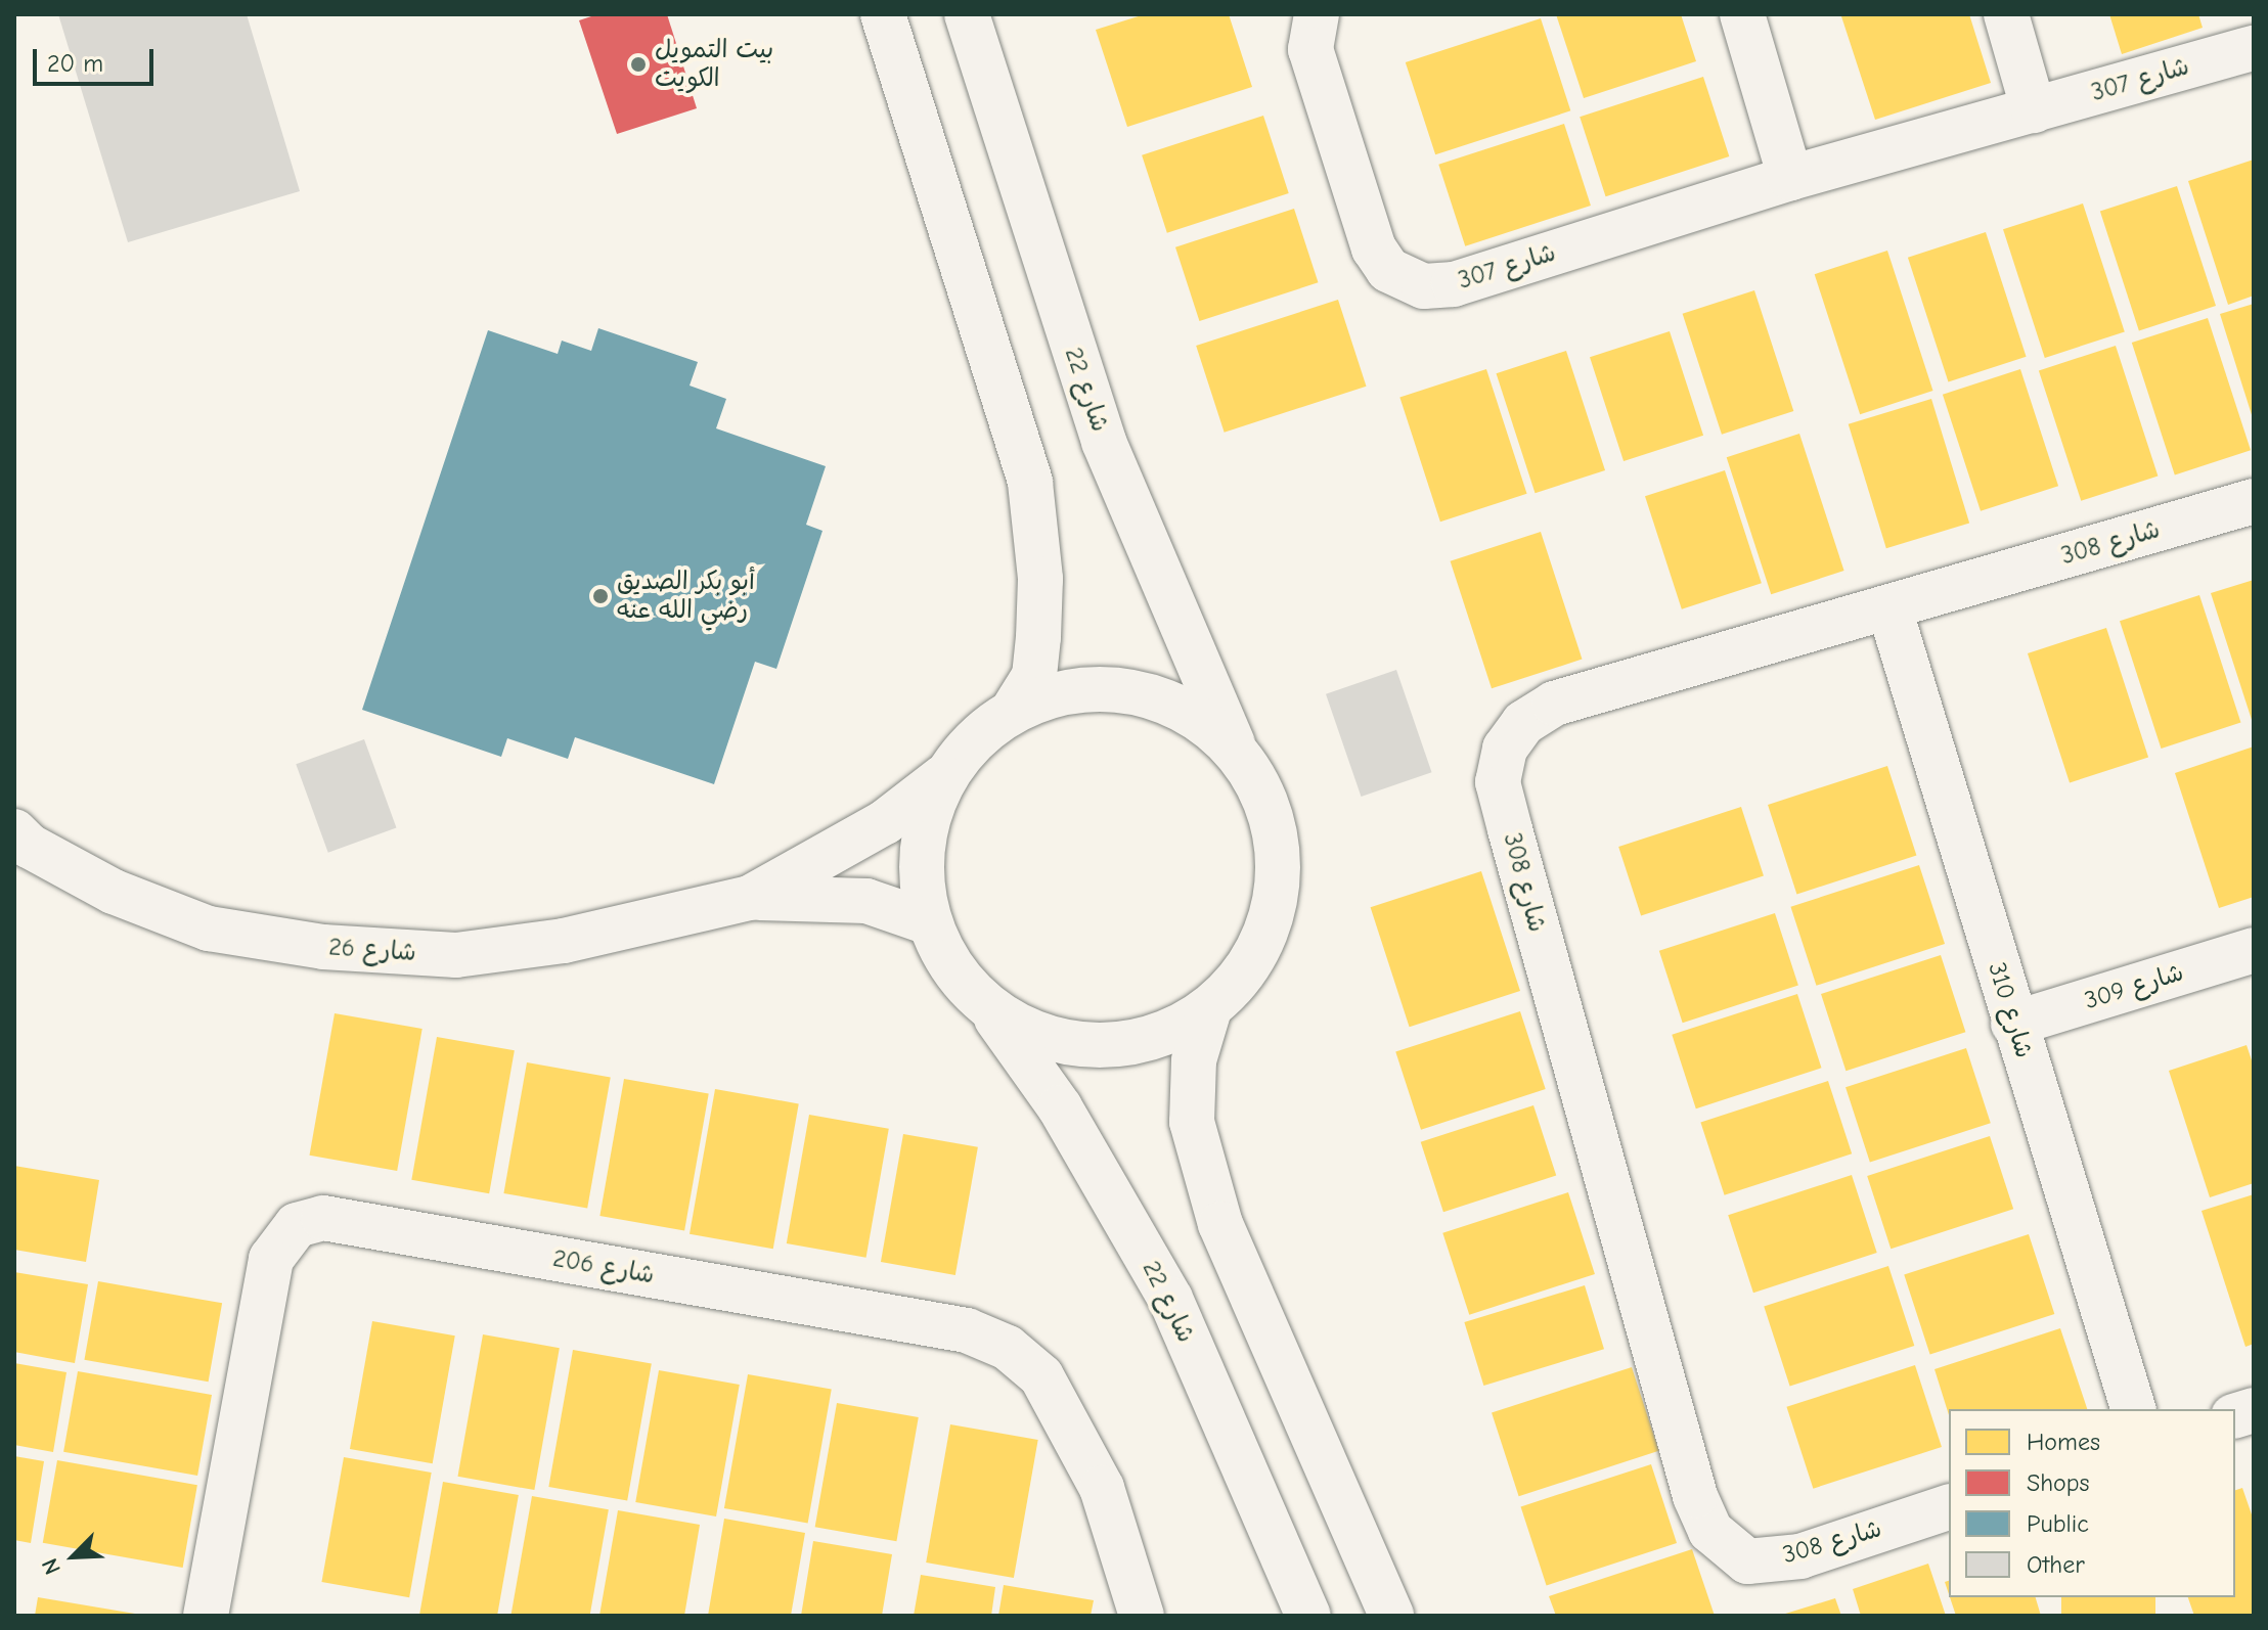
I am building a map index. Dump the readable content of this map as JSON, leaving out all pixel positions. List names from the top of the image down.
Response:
{
  "streets": {
    "street": [
      "شارع 307",
      "شارع 22",
      "شارع 308",
      "شارع 26",
      "شارع 309",
      "شارع 310",
      "شارع 206"
    ]
  },
  "crossings": [
    ["شارع 308", "شارع 310"],
    ["شارع 309", "شارع 310"]
  ],
  "places": ["بيت التمويل الكويت", "أبو بكر الصديق رضي الله عنه"],
  "legend": [
    "Homes",
    "Shops",
    "Public",
    "Other"
  ],
  "scale_bar": "20 m",
  "north": "bottom left"
}
